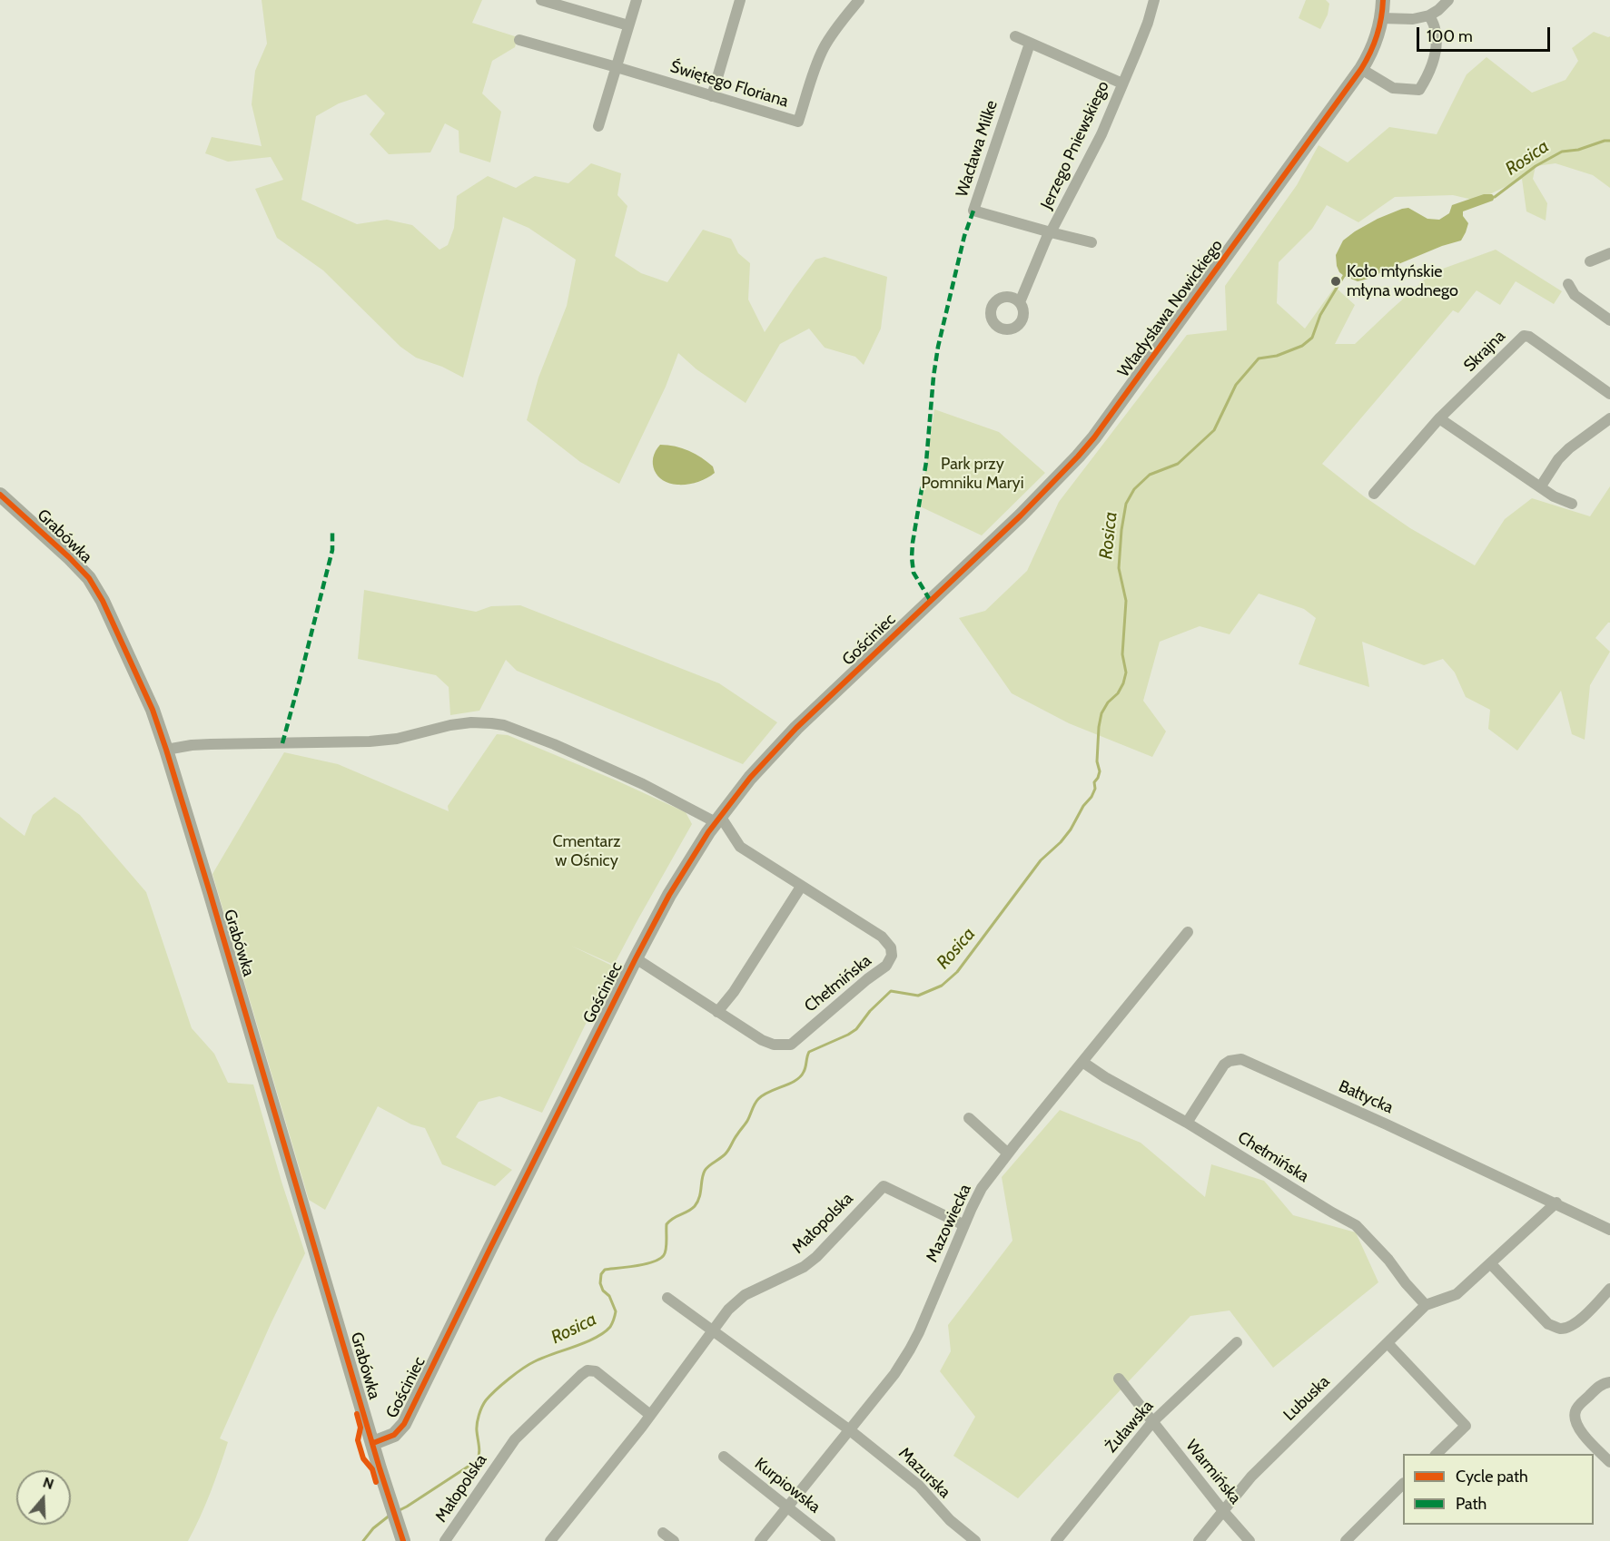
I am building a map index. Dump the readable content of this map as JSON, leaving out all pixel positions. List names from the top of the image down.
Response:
{
  "streets": {
    "street": [
      "Świętego Floriana",
      "Jerzego Pniewskiego",
      "Wacława Milke",
      "Władysława Nowickiego",
      "Skrajna",
      "Grabówka",
      "Gościniec",
      "Chełmińska",
      "Bałtycka",
      "Małopolska",
      "Mazowiecka",
      "Lubuska",
      "Żuławska",
      "Warmińska",
      "Mazurska",
      "Kurpiowska"
    ]
  },
  "crossings": [
    ["Jerzego Pniewskiego", "Wacława Milke"],
    ["Władysława Nowickiego", "Gościniec"],
    ["Grabówka", "Gościniec"],
    ["Gościniec", "Chełmińska"],
    ["Chełmińska", "Bałtycka"],
    ["Chełmińska", "Mazowiecka"],
    ["Chełmińska", "Lubuska"],
    ["Małopolska", "Mazowiecka"],
    ["Mazowiecka", "Mazurska"],
    ["Mazowiecka", "Kurpiowska"],
    ["Lubuska", "Warmińska"],
    ["Żuławska", "Warmińska"]
  ],
  "water": ["Rosica"],
  "parks": ["Park przy Pomniku Maryi", "Cmentarz w Ośnicy"],
  "places": ["Koło młyńskie młyna wodnego"],
  "legend": ["Cycle path", "Path"],
  "scale_bar": "100 m",
  "north": "top"
}
